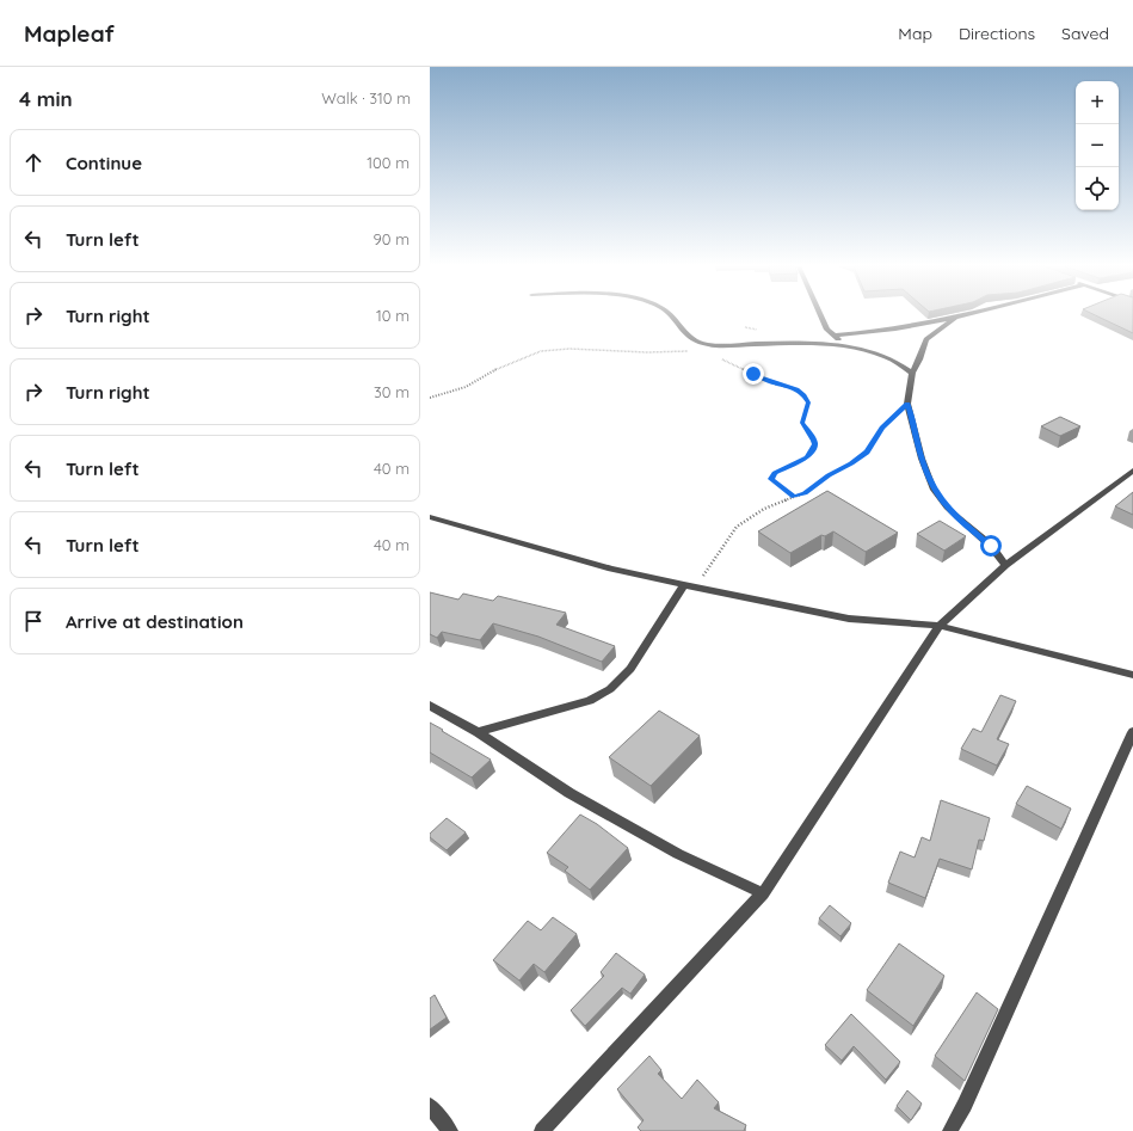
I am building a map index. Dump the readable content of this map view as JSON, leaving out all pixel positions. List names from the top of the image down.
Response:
{
  "page": {
    "header": "Mapleaf",
    "nav": ["Map", "Directions", "Saved"],
    "heading": ["4 min", "Walk · 310 m"],
    "map_buttons": ["+", "−"],
    "list": [
      ["Continue", "100 m"],
      ["Turn left", "90 m"],
      ["Turn right", "10 m"],
      ["Turn right", "30 m"],
      ["Turn left", "40 m"],
      ["Turn left", "40 m"],
      "Arrive at destination"
    ]
  }
}
